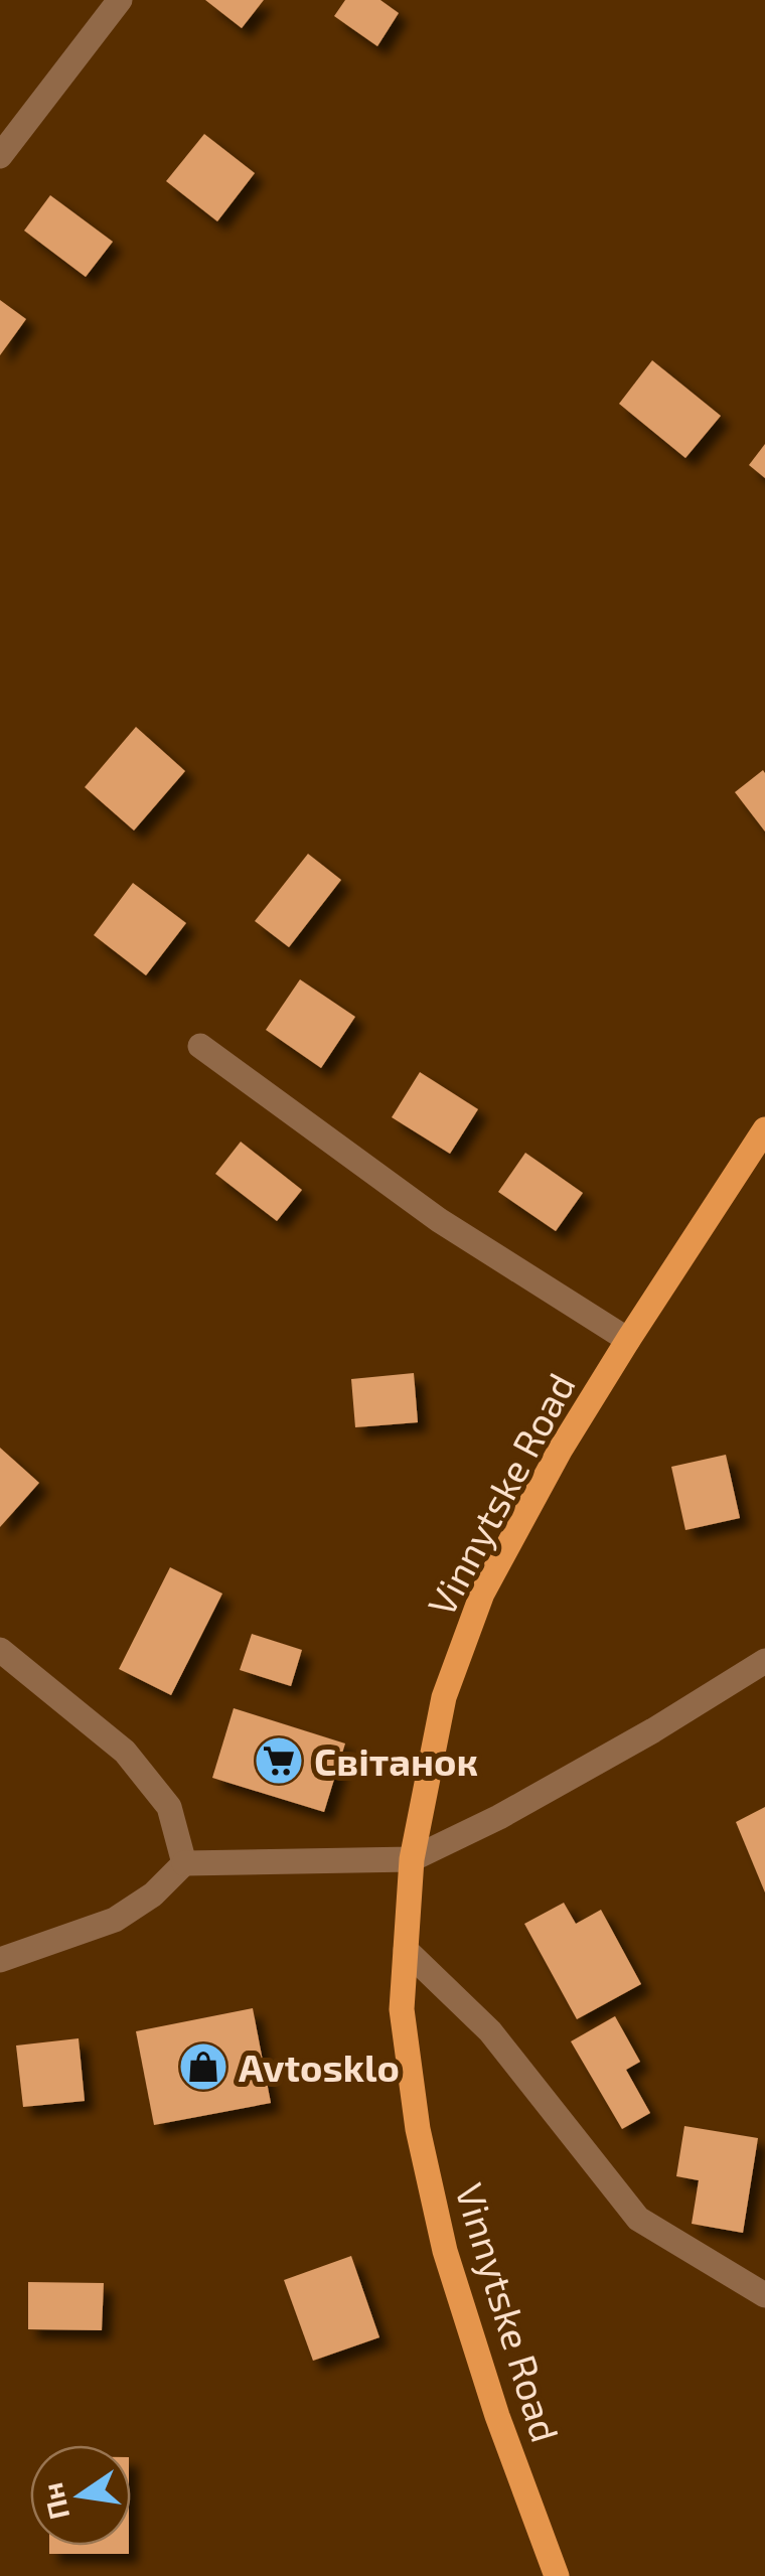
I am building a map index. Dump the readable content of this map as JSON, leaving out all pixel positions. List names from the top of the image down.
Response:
{
  "streets": {
    "main road": ["Vinnytske Road"]
  },
  "places": {
    "supermarket": ["Світанок"],
    "shop": ["Avtosklo"]
  },
  "north": "left"
}
